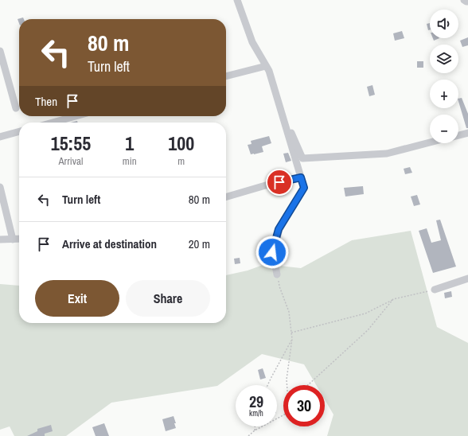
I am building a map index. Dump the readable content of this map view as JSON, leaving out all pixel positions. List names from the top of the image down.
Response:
{
  "page": {
    "map_buttons": ["+", "−"],
    "turn": ["80 m", "Turn left"],
    "then": "Then",
    "eta": [
      "15:55",
      "Arrival",
      "1",
      "min",
      "100",
      "m"
    ],
    "list": [
      {
        "name": "Turn left",
        "value": "80 m"
      },
      {
        "name": "Arrive at destination",
        "value": "20 m"
      }
    ],
    "buttons": ["Exit", "Share"],
    "speed": "29 km/h",
    "limit": "30"
  }
}
